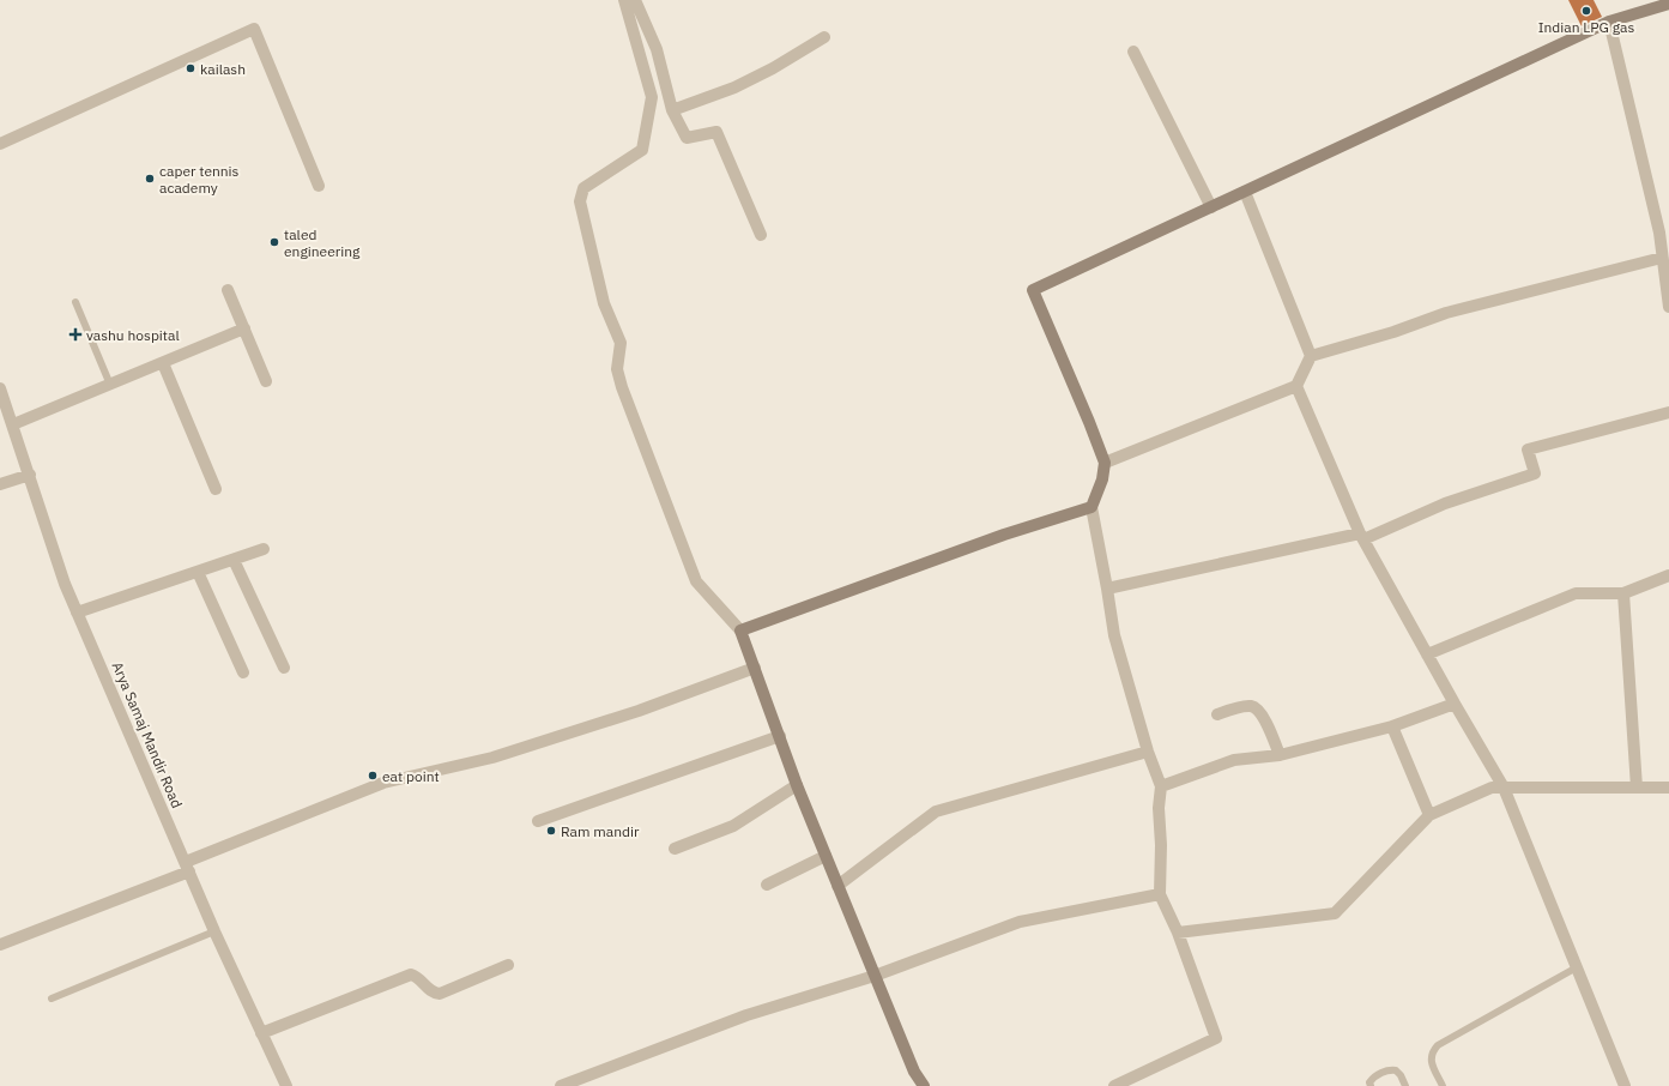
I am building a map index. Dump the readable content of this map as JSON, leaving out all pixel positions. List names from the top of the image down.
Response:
{
  "streets": {
    "street": ["Arya Samaj Mandir Road"]
  },
  "places": {
    "other": [
      "Indian LPG gas",
      "kailash",
      "caper tennis academy",
      "taled engineering",
      "eat point",
      "Ram mandir"
    ],
    "health": ["vashu hospital"]
  }
}
